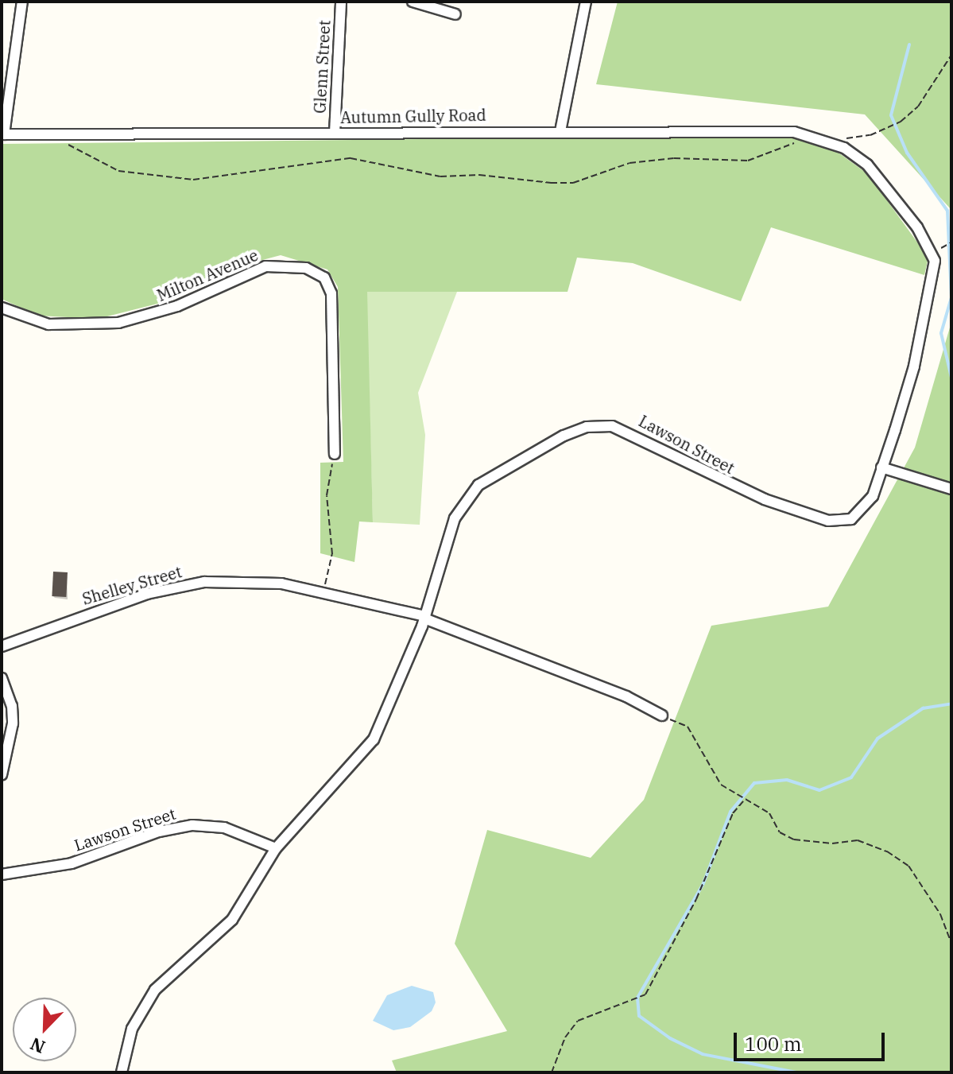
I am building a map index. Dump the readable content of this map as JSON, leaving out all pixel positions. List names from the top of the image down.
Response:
{
  "streets": {
    "street": [
      "Glenn Street",
      "Autumn Gully Road",
      "Milton Avenue",
      "Lawson Street",
      "Shelley Street"
    ]
  },
  "crossings": [
    ["Glenn Street", "Autumn Gully Road"],
    ["Lawson Street", "Shelley Street"]
  ],
  "scale_bar": "100 m",
  "north": "bottom left"
}
